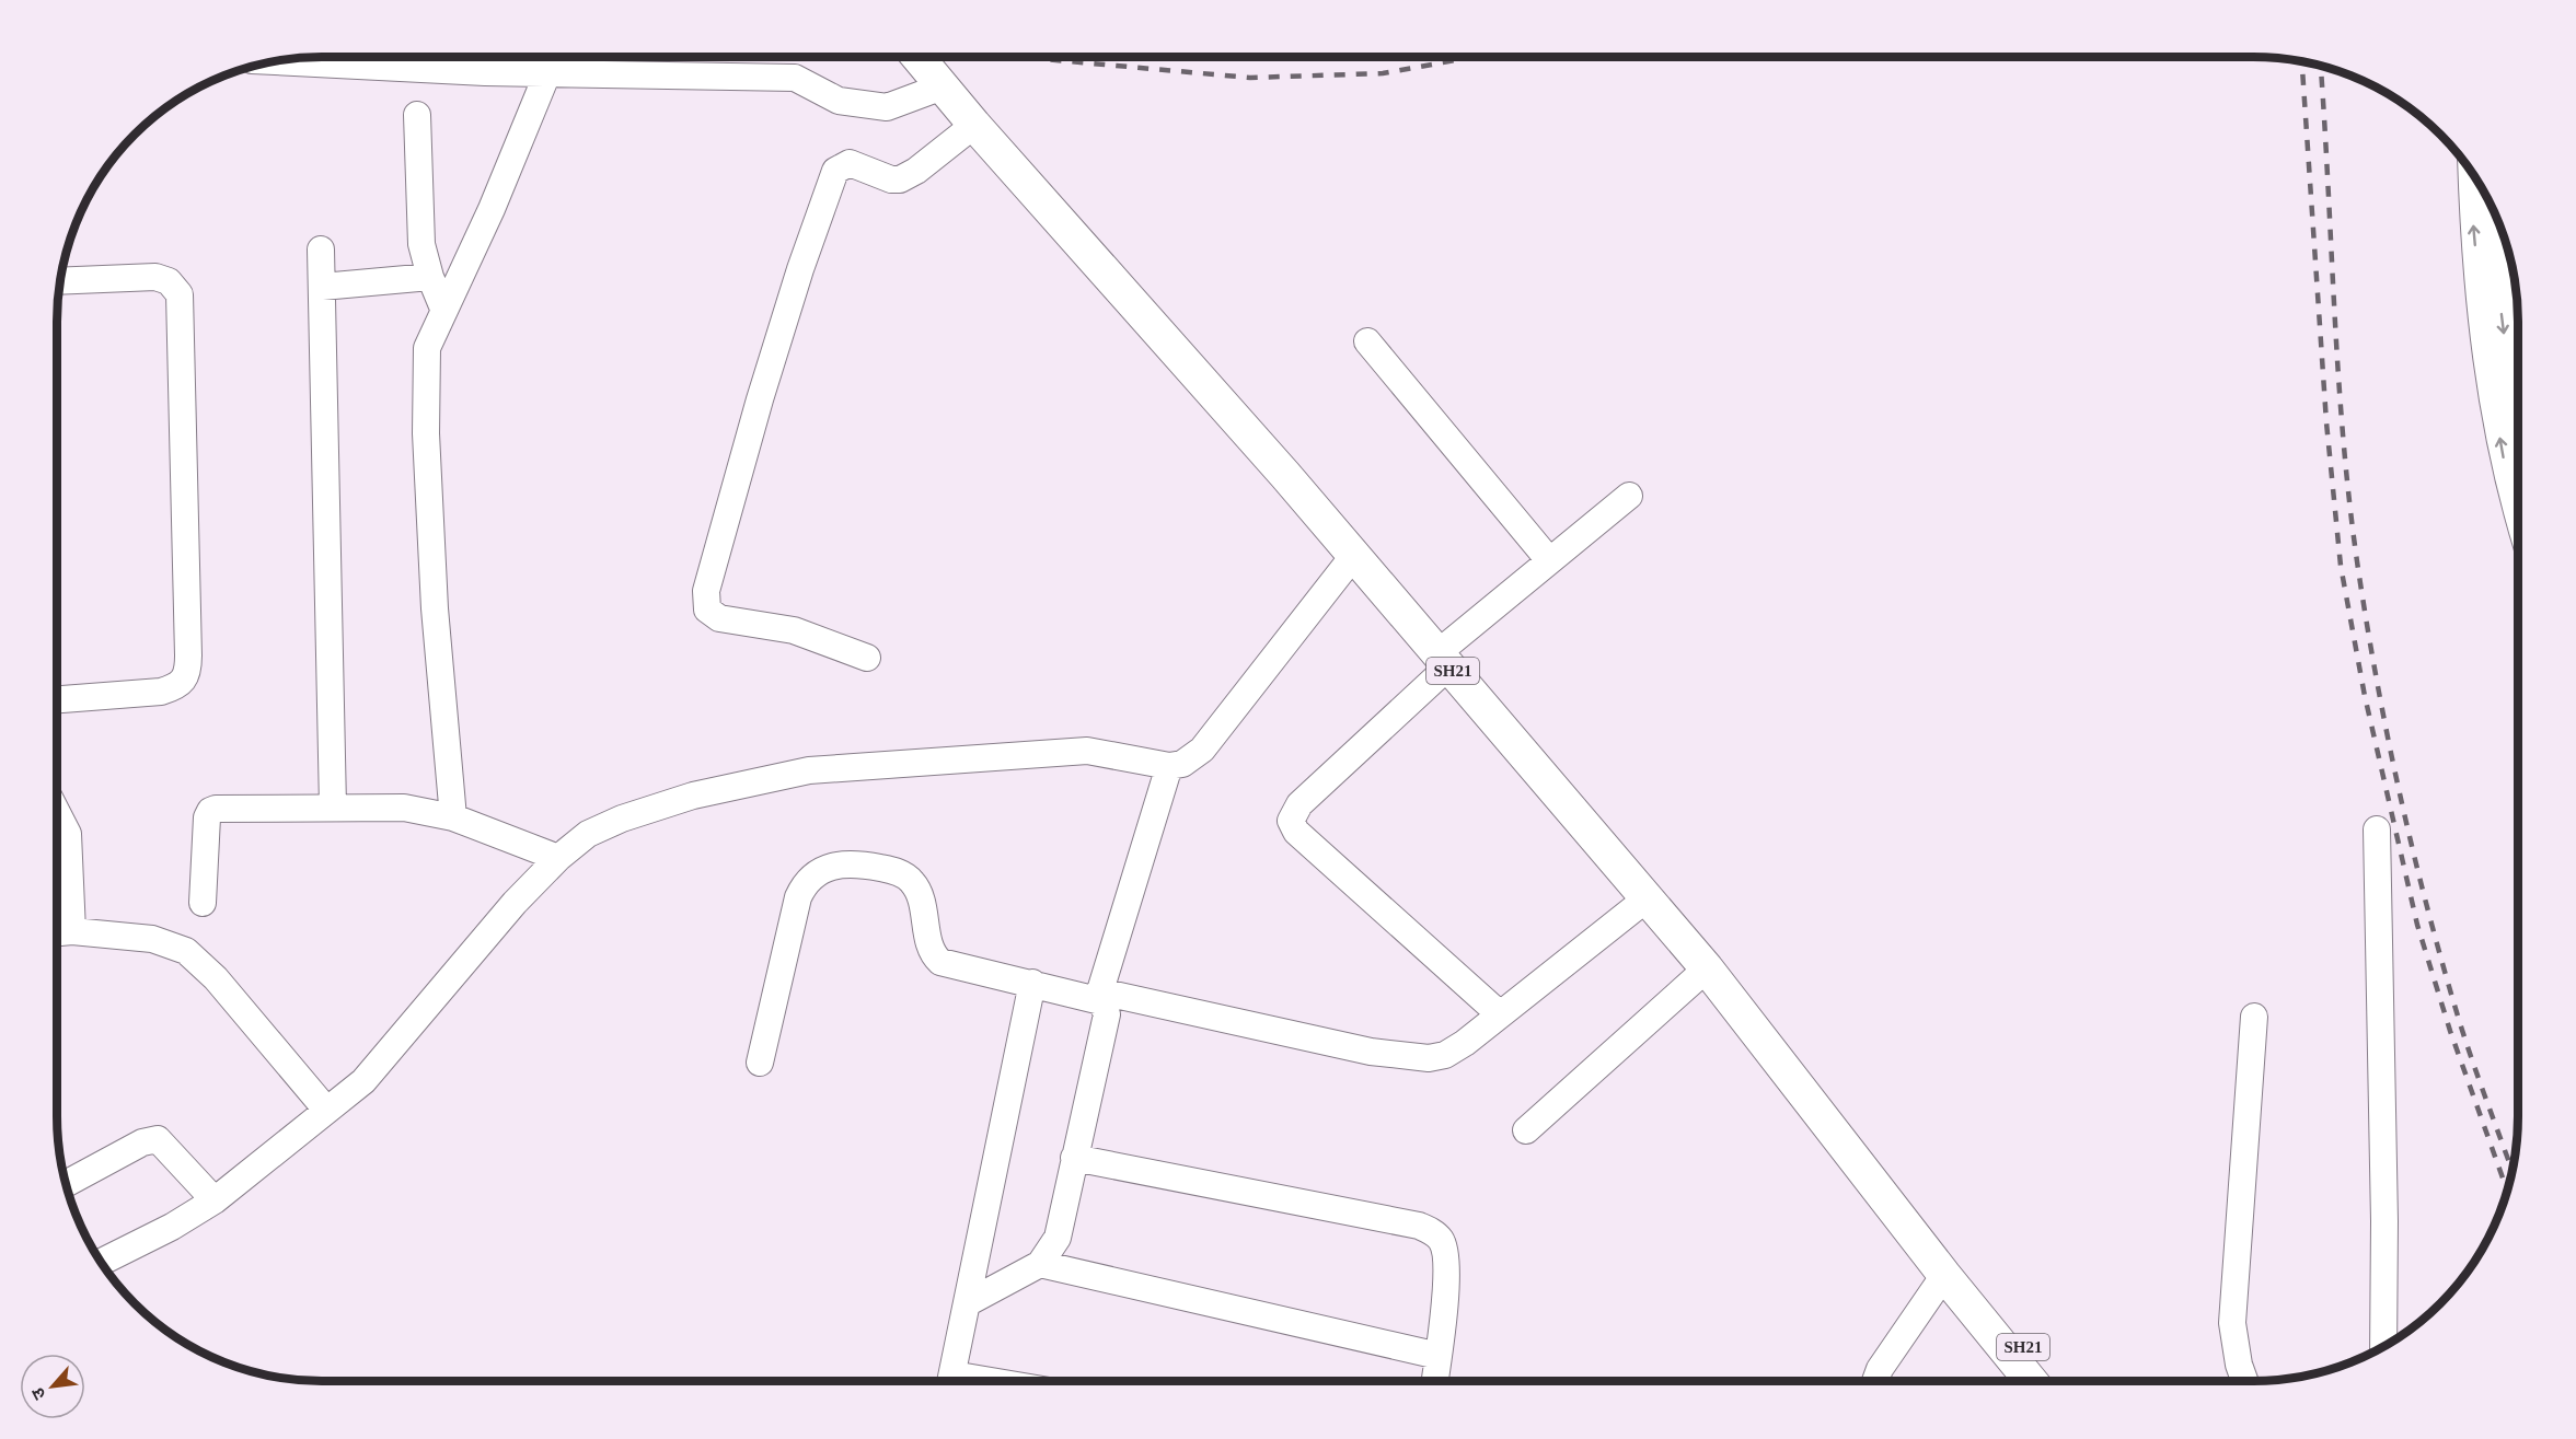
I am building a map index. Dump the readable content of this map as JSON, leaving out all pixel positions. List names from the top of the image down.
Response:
{
  "streets": {
    "main road": ["SH21"]
  },
  "north": "bottom left"
}
